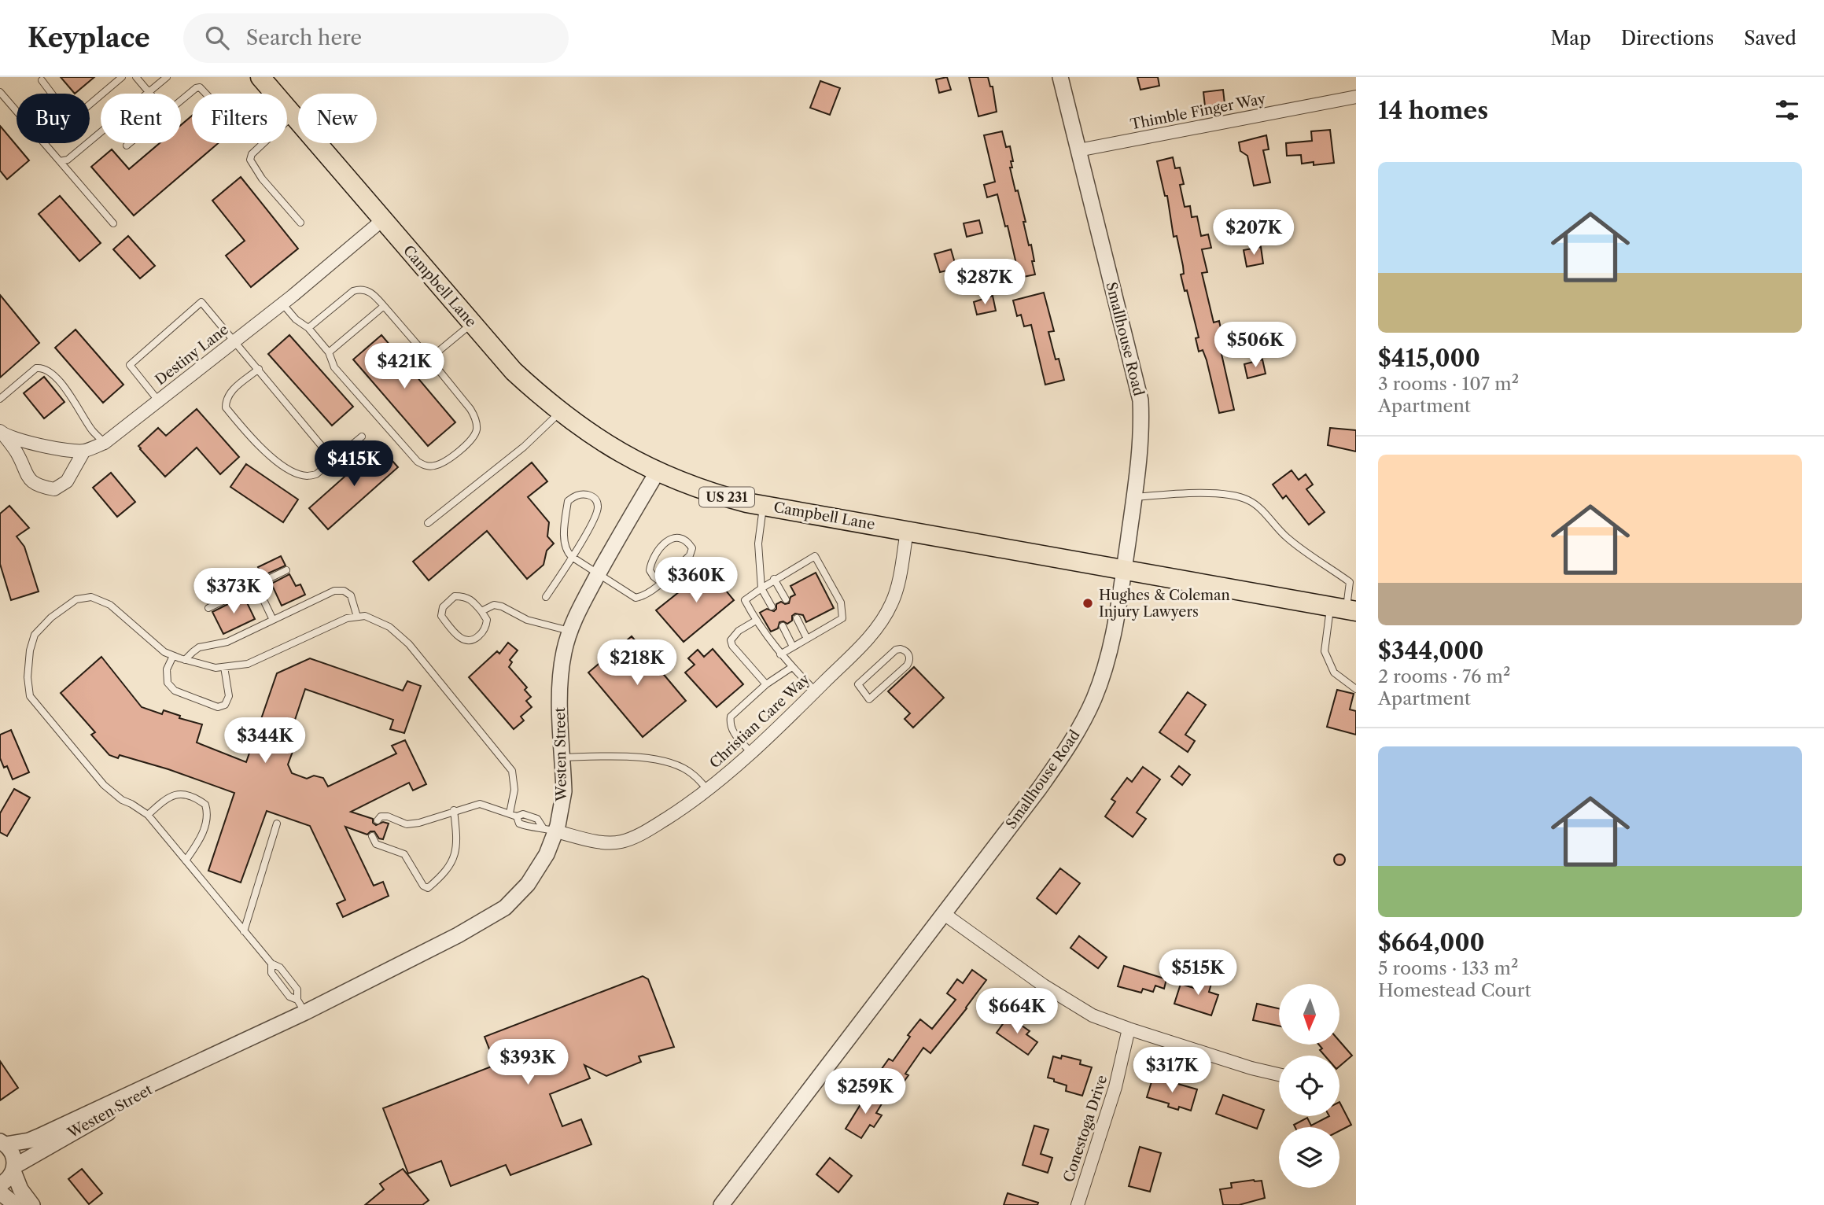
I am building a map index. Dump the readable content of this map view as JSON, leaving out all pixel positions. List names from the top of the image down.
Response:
{
  "streets": {
    "main road": ["Campbell Lane", "US 231"],
    "street": [
      "Thimble Finger Way",
      "Smallhouse Road",
      "Destiny Lane",
      "Christian Care Way",
      "Westen Street",
      "Conestoga Drive"
    ]
  },
  "crossings": [
    ["Thimble Finger Way", "Smallhouse Road"],
    ["Campbell Lane", "Smallhouse Road"],
    ["Campbell Lane", "Destiny Lane"],
    ["Campbell Lane", "Christian Care Way"],
    ["Campbell Lane", "Westen Street"],
    ["Christian Care Way", "Westen Street"]
  ],
  "places": ["Hughes & Coleman Injury Lawyers"],
  "north": "bottom",
  "page": {
    "header": "Keyplace",
    "search": "Search here",
    "nav": ["Map", "Directions", "Saved"],
    "heading": "14 homes",
    "chip": [
      "Buy",
      "Rent",
      "Filters",
      "New"
    ],
    "list": [
      {
        "name": "$415,000",
        "note": "3 rooms · 107 m² · Apartment"
      },
      {
        "name": "$344,000",
        "note": "2 rooms · 76 m² · Apartment"
      },
      {
        "name": "$664,000",
        "note": "5 rooms · 133 m² · Homestead Court"
      }
    ],
    "price": [
      "$207K",
      "$287K",
      "$506K",
      "$421K",
      "$415K",
      "$360K",
      "$373K",
      "$218K",
      "$344K",
      "$515K",
      "$664K",
      "$393K",
      "$317K",
      "$259K"
    ]
  }
}
